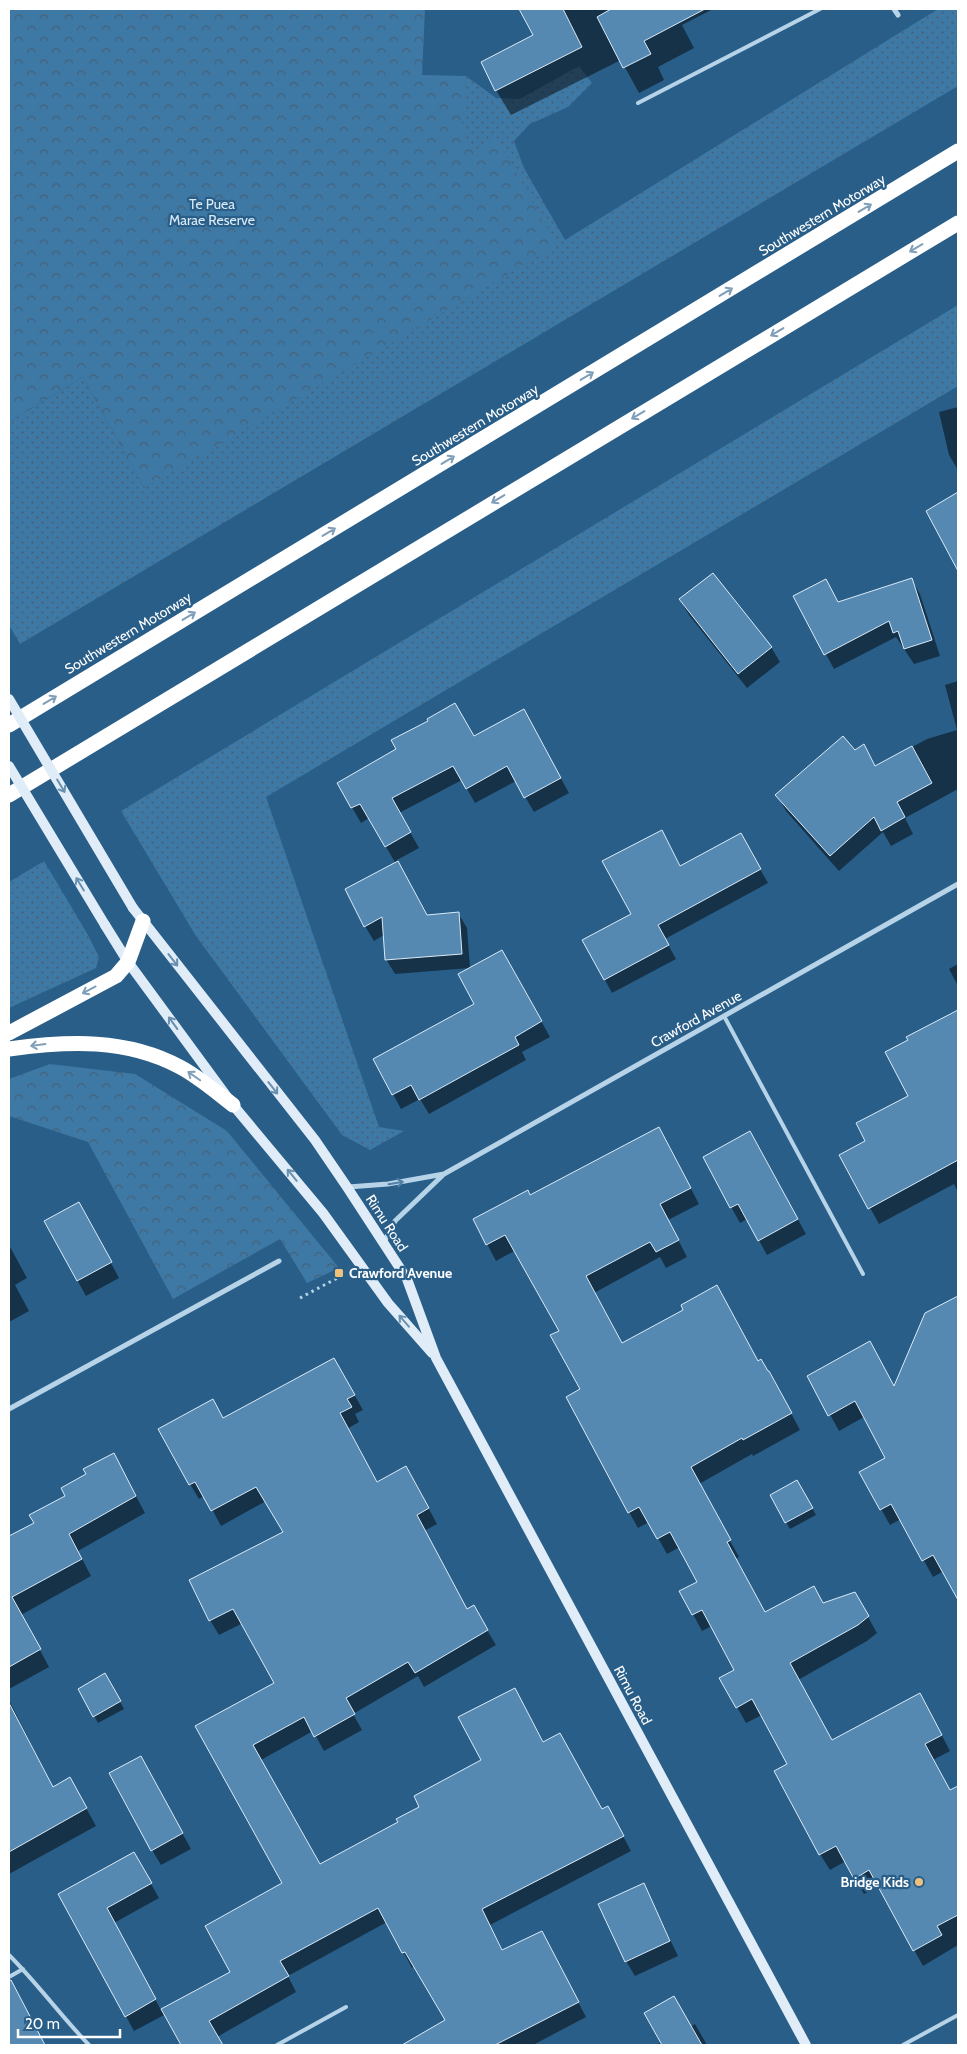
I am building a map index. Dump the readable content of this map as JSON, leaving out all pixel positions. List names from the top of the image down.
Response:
{
  "streets": {
    "highway": ["Southwestern Motorway"],
    "main road": ["Rimu Road"],
    "street": ["Crawford Avenue"]
  },
  "crossings": [
    ["Crawford Avenue", "Rimu Road"]
  ],
  "parks": ["Te Puea Marae Reserve"],
  "places": {
    "transit": ["Crawford Avenue"],
    "other": ["Bridge Kids"]
  },
  "scale_bar": "20 m"
}
